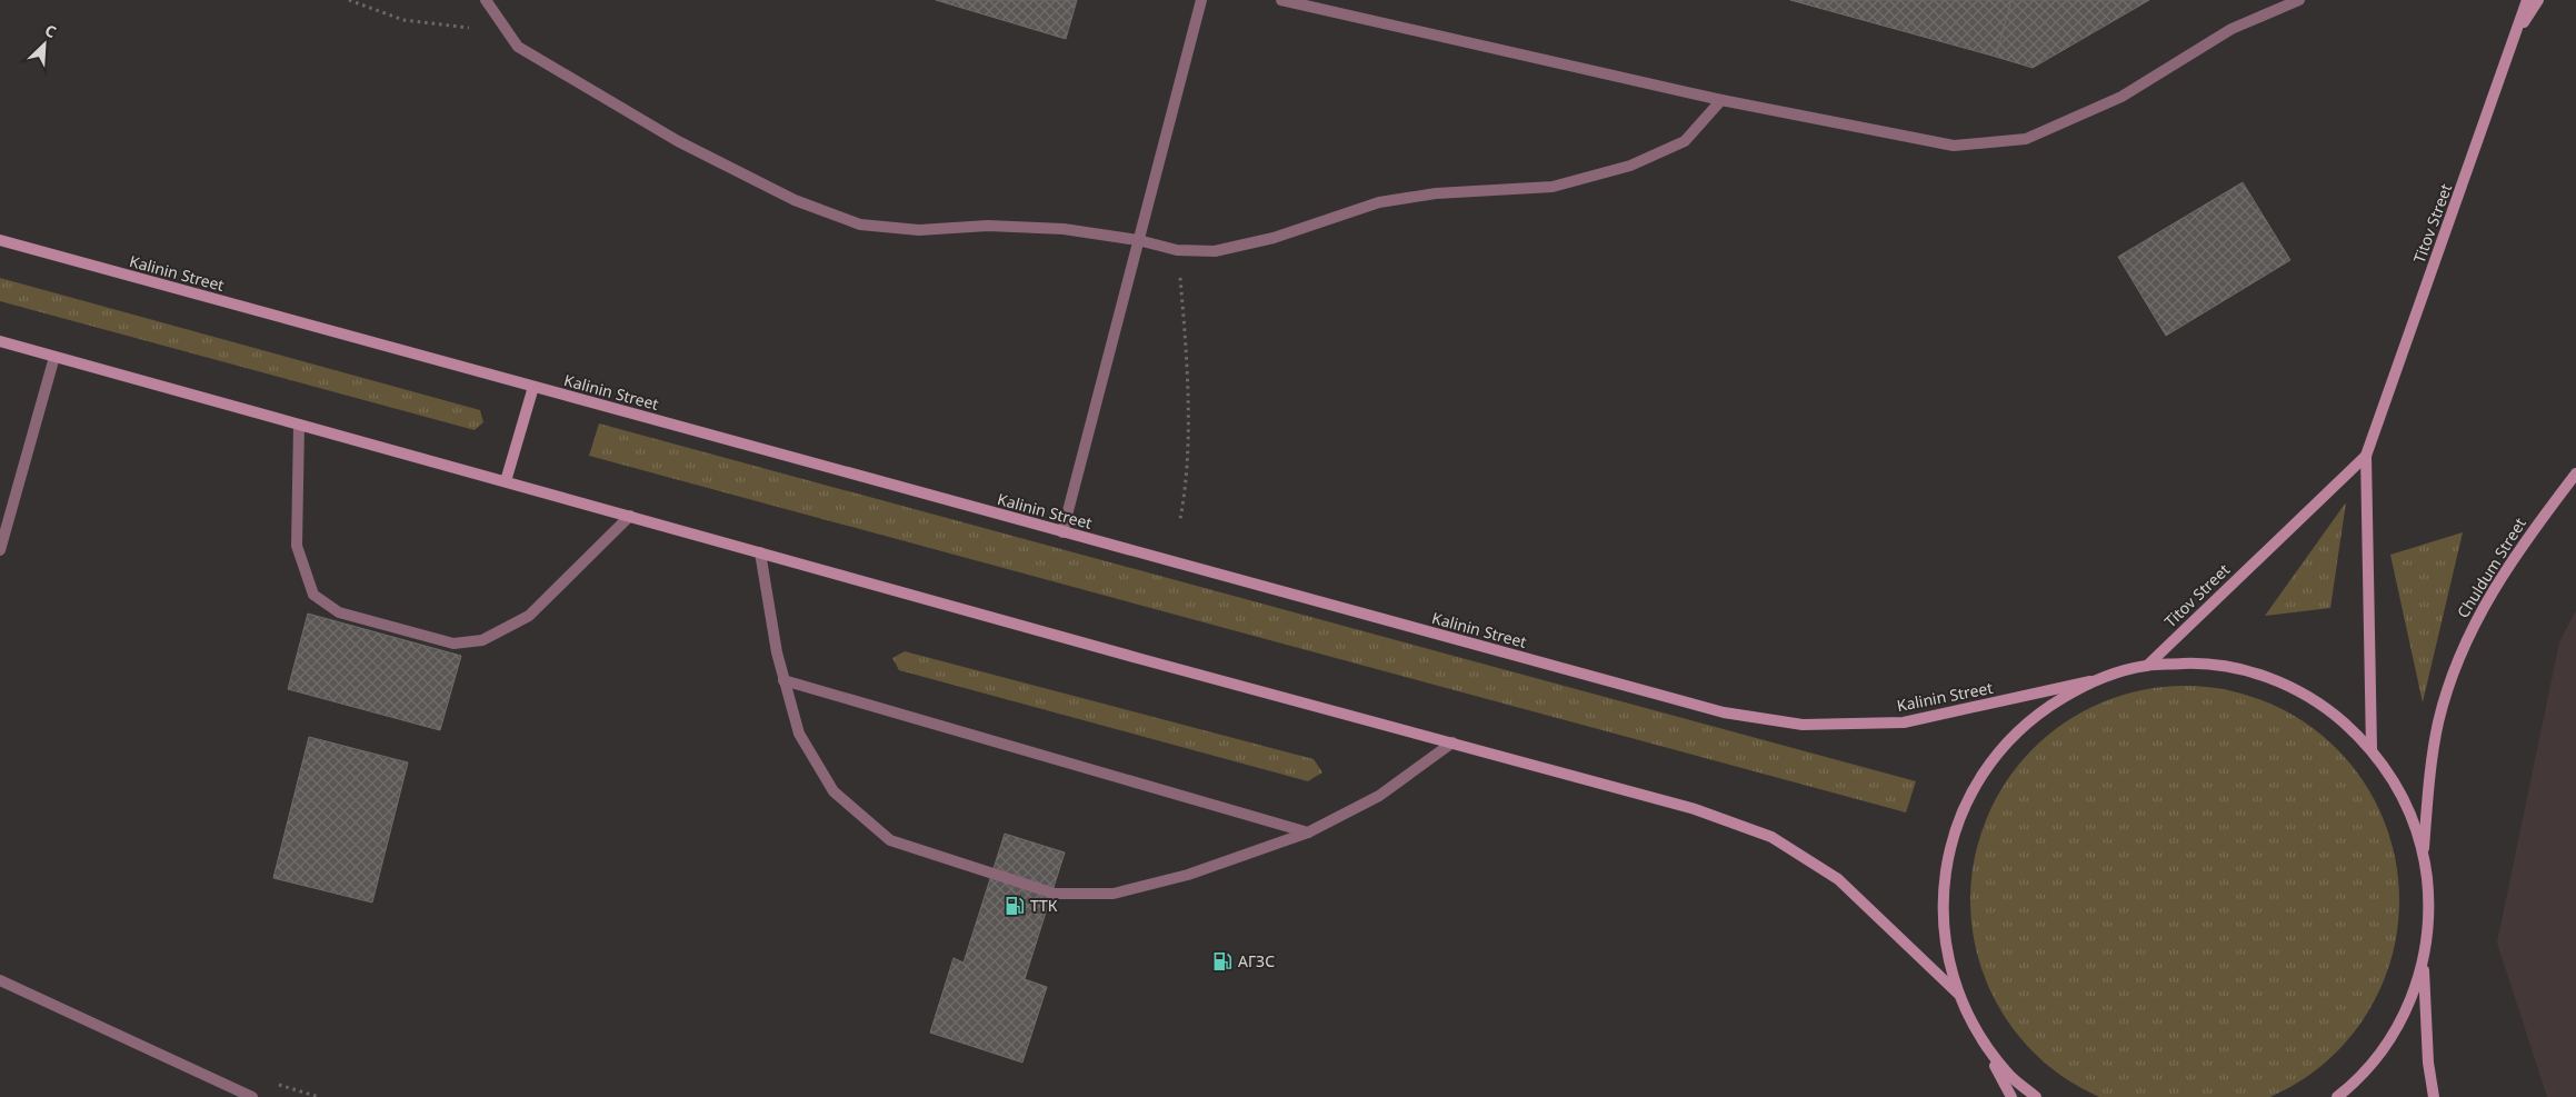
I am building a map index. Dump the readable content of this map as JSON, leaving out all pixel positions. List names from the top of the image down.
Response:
{
  "streets": {
    "main road": ["Titov Street", "Kalinin Street", "Chuldum Street"]
  },
  "places": {
    "fuel station": ["ТТК", "АГЗС"]
  },
  "north": "top right"
}
